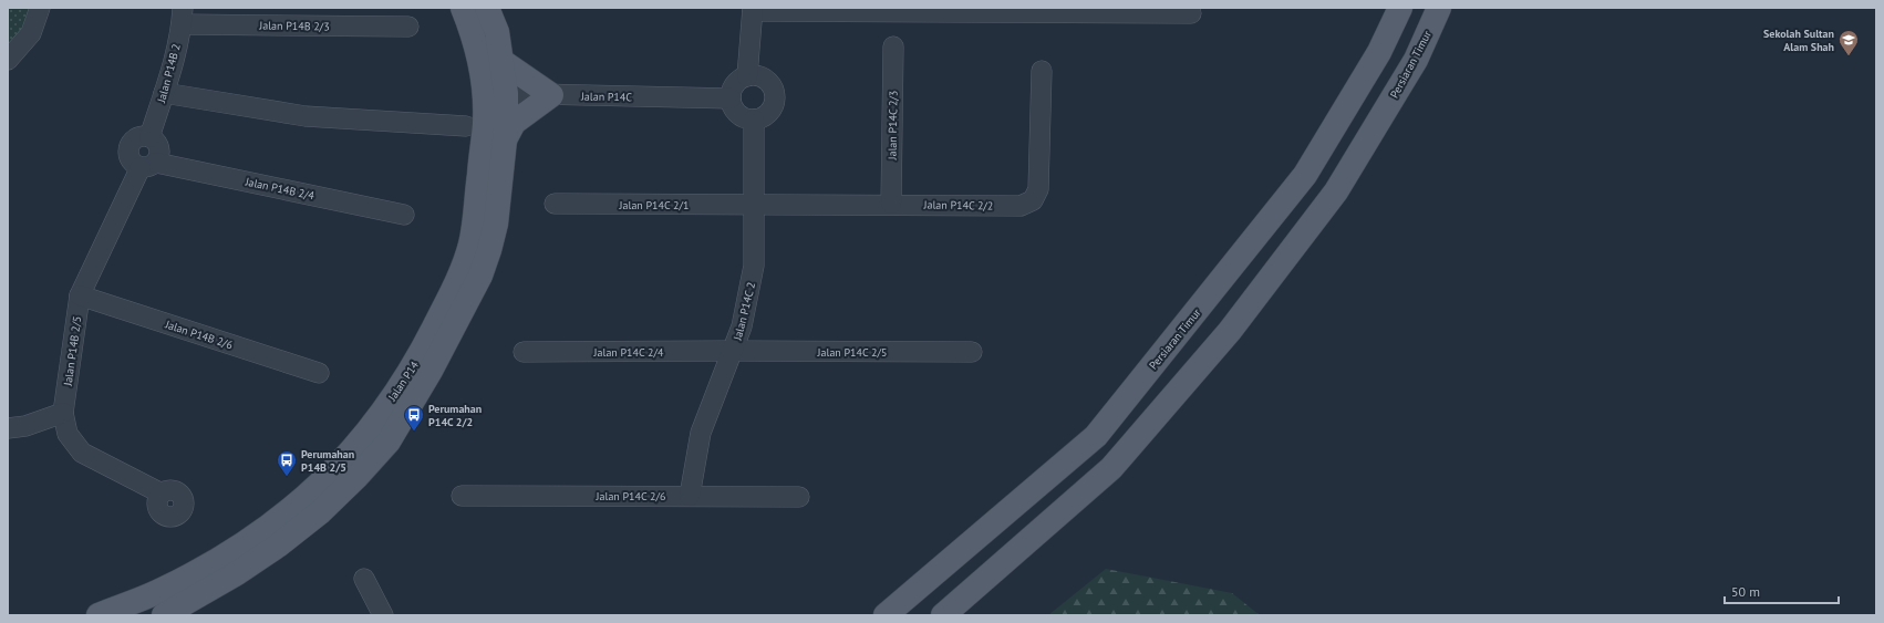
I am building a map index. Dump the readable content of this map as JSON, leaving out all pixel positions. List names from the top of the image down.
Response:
{
  "streets": {
    "main road": ["Persiaran Timur", "Jalan P14"],
    "street": [
      "Jalan P14B 2/3",
      "Jalan P14B 2",
      "Jalan P14C",
      "Jalan P14C 2/3",
      "Jalan P14B 2/4",
      "Jalan P14C 2/1",
      "Jalan P14C 2/2",
      "Jalan P14C 2",
      "Jalan P14B 2/6",
      "Jalan P14B 2/5",
      "Jalan P14C 2/4",
      "Jalan P14C 2/5",
      "Jalan P14C 2/6"
    ]
  },
  "crossings": [
    ["Jalan P14B 2/3", "Jalan P14B 2"],
    ["Jalan P14B 2", "Jalan P14B 2/4"],
    ["Jalan P14B 2", "Jalan P14B 2/5"],
    ["Jalan P14C", "Jalan P14C 2"],
    ["Jalan P14C", "Jalan P14"],
    ["Jalan P14C 2/3", "Jalan P14C 2/2"],
    ["Jalan P14B 2/4", "Jalan P14B 2/5"],
    ["Jalan P14C 2/1", "Jalan P14C 2/2"],
    ["Jalan P14C 2/1", "Jalan P14C 2"],
    ["Jalan P14C 2/2", "Jalan P14C 2"],
    ["Jalan P14C 2", "Jalan P14C 2/4"],
    ["Jalan P14C 2", "Jalan P14C 2/5"],
    ["Jalan P14C 2", "Jalan P14C 2/6"],
    ["Jalan P14B 2/6", "Jalan P14B 2/5"],
    ["Jalan P14C 2/4", "Jalan P14C 2/5"]
  ],
  "places": {
    "school or university": ["Sekolah Sultan Alam Shah"],
    "bus stop": ["Perumahan P14C 2/2", "Perumahan P14B 2/5"]
  },
  "scale_bar": "50 m"
}
